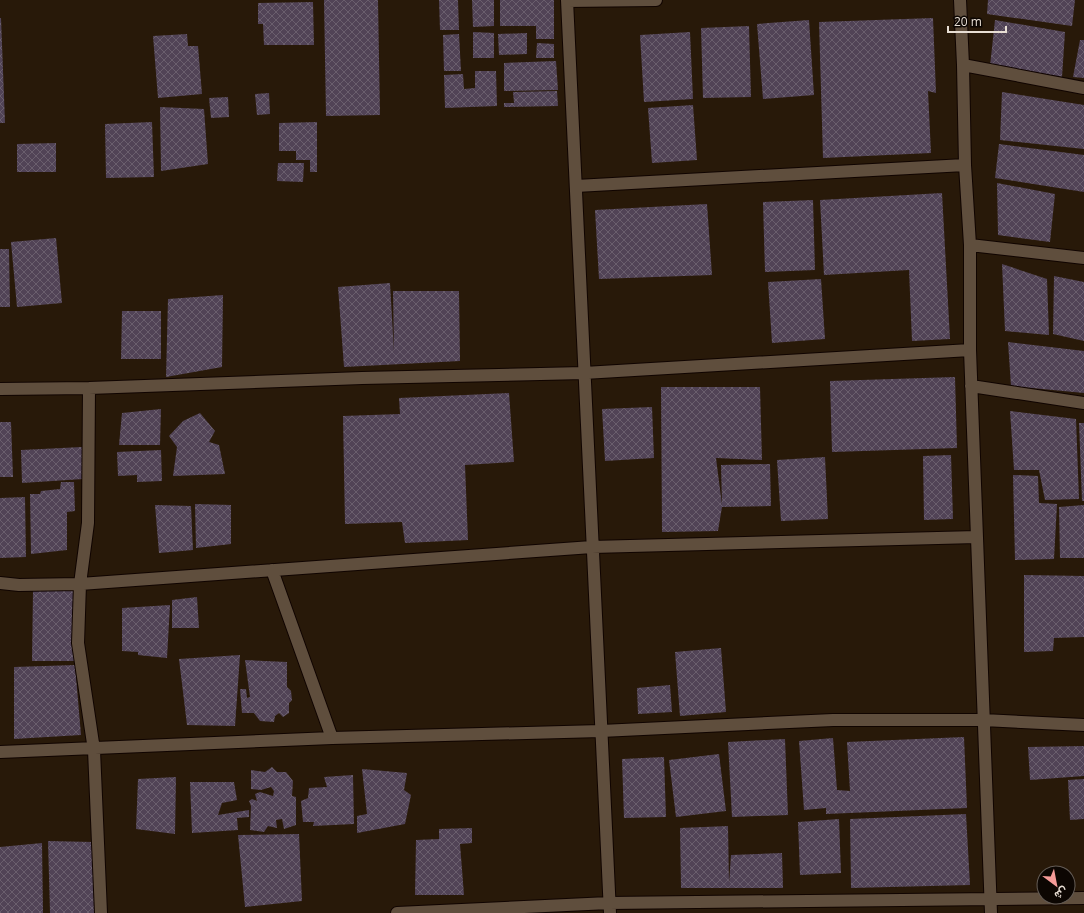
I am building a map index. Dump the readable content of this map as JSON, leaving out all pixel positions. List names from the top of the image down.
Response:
{
  "scale_bar": "20 m",
  "north": "bottom right"
}
